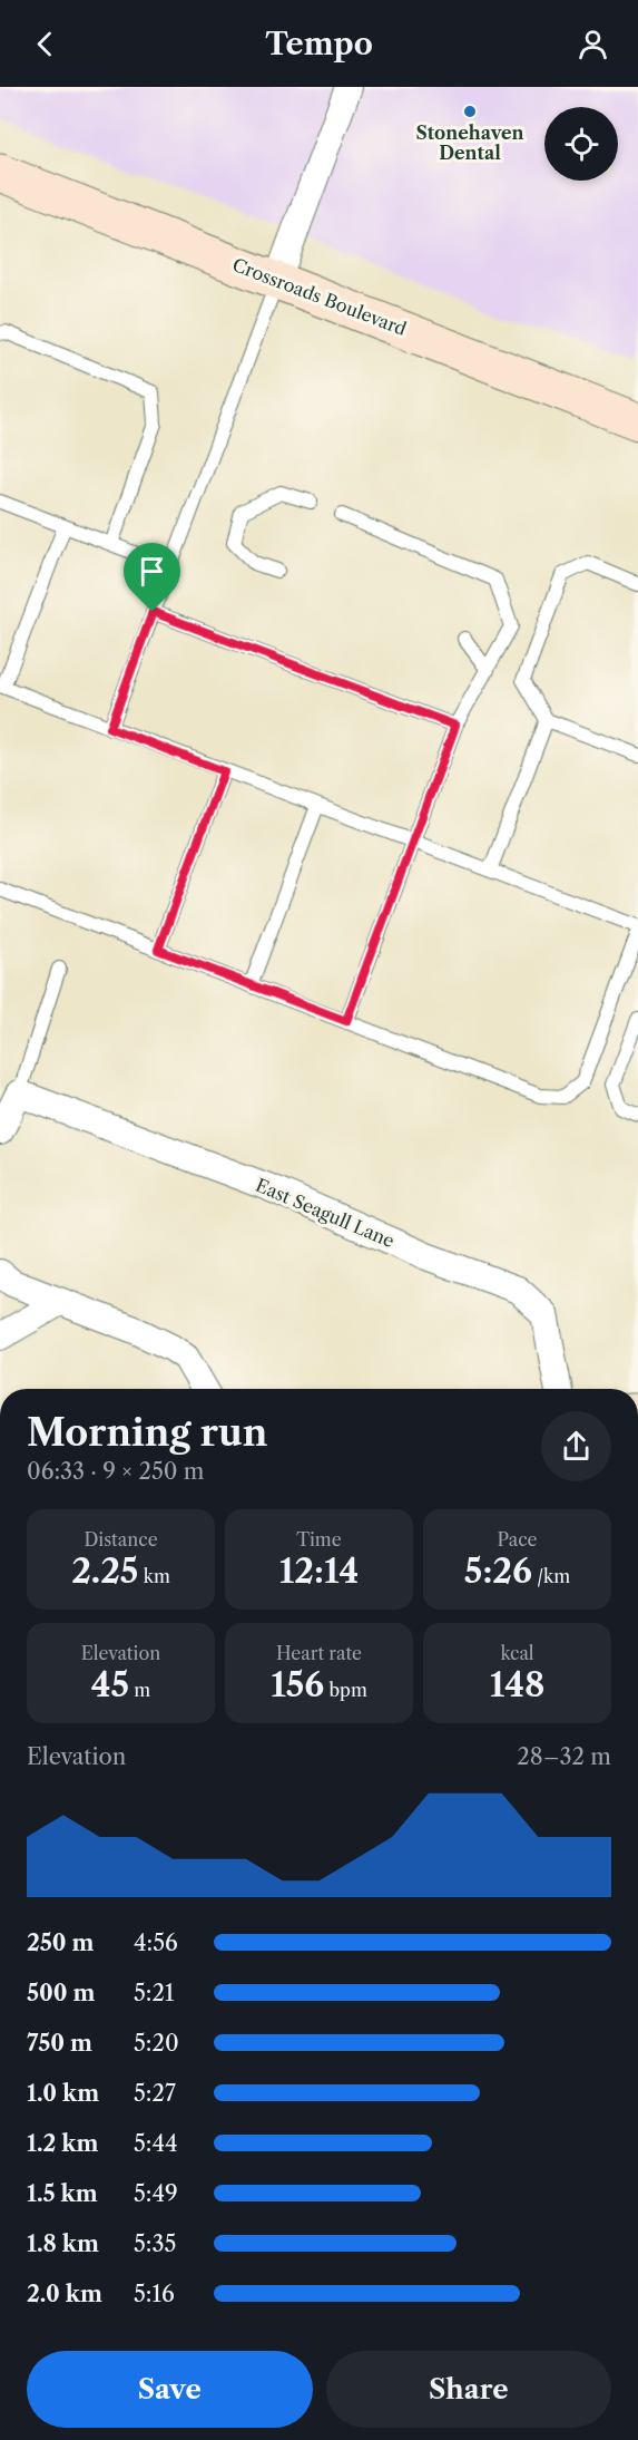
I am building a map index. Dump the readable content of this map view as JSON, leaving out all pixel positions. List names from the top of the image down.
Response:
{
  "streets": {
    "main road": ["Crossroads Boulevard"],
    "street": ["East Seagull Lane"]
  },
  "places": ["Stonehaven Dental"],
  "page": {
    "header": "Tempo",
    "heading": ["Morning run", "06:33 · 9 × 250 m"],
    "stats": [
      ["Distance", "2.25 km"],
      ["Time", "12:14"],
      ["Pace", "5:26 /km"],
      ["Elevation", "45 m"],
      ["Heart rate", "156 bpm"],
      ["kcal", "148"]
    ],
    "chart": ["Elevation", "28–32 m"],
    "list": [
      {
        "name": "250 m",
        "note": "4:56"
      },
      {
        "name": "500 m",
        "note": "5:21"
      },
      {
        "name": "750 m",
        "note": "5:20"
      },
      {
        "name": "1.0 km",
        "note": "5:27"
      },
      {
        "name": "1.2 km",
        "note": "5:44"
      },
      {
        "name": "1.5 km",
        "note": "5:49"
      },
      {
        "name": "1.8 km",
        "note": "5:35"
      },
      {
        "name": "2.0 km",
        "note": "5:16"
      }
    ],
    "buttons": ["Save", "Share"]
  }
}
